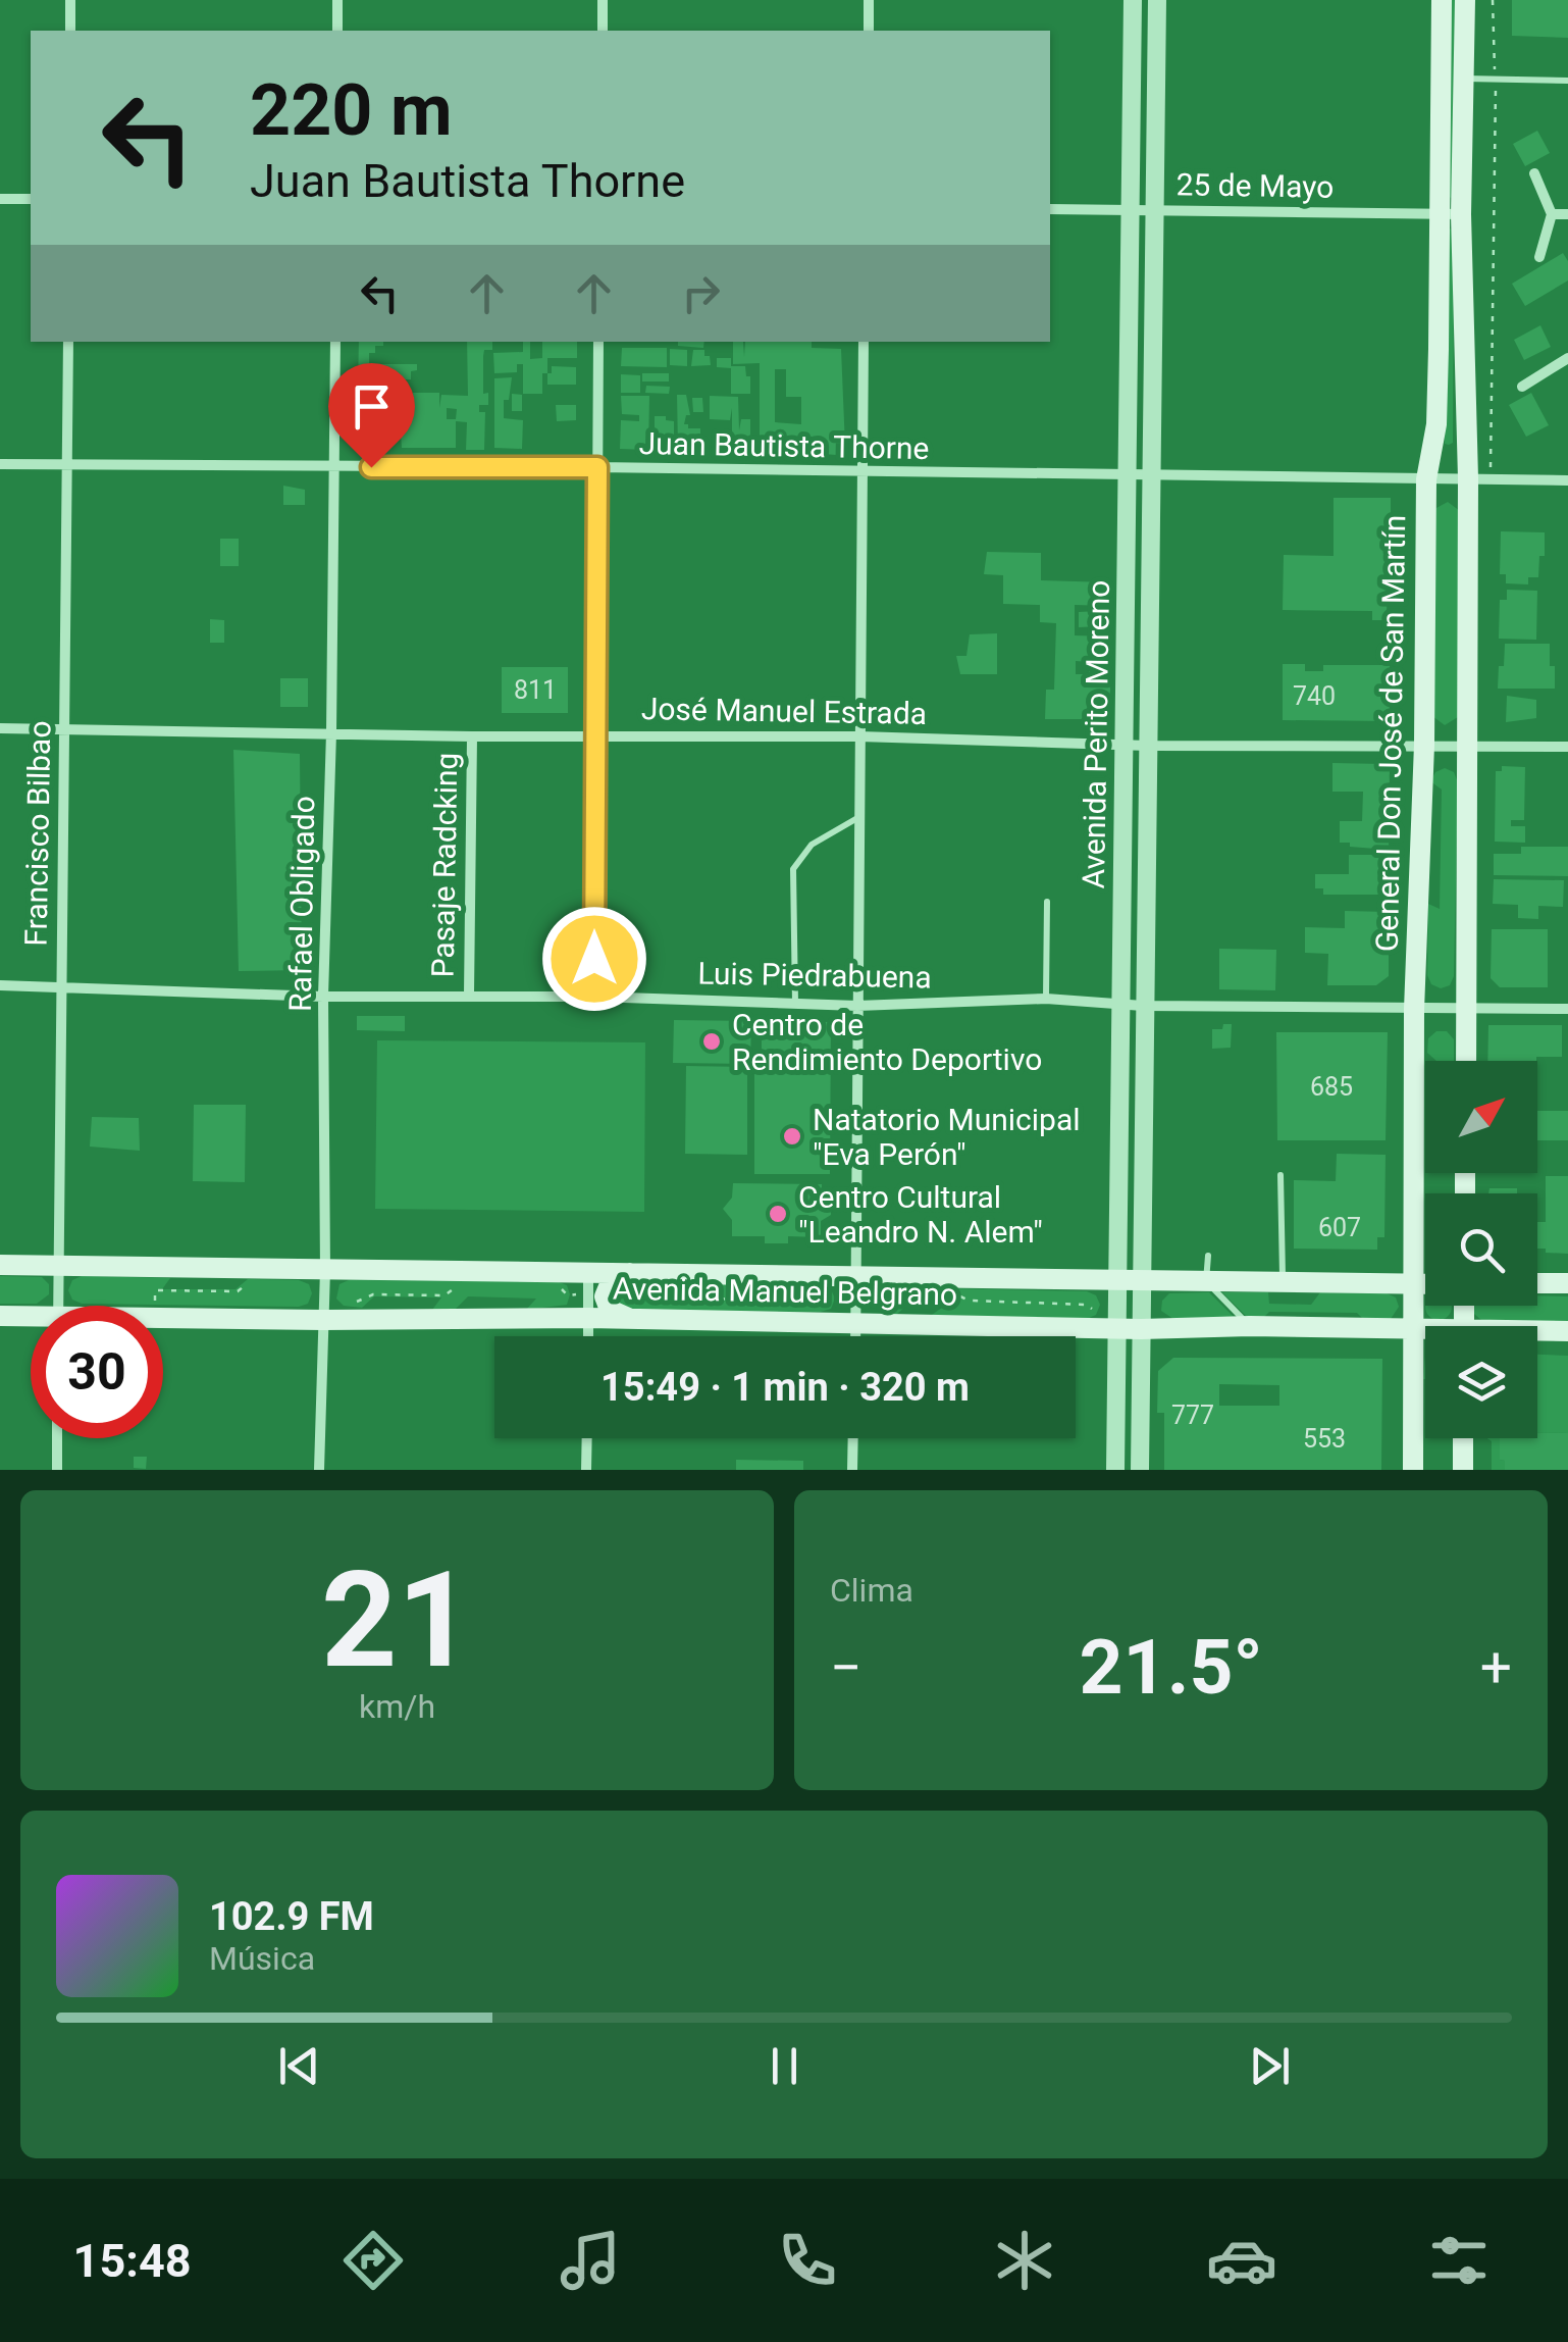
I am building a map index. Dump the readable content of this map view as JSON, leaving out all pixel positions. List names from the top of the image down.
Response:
{
  "streets": {
    "main road": ["General Don José de San Martín", "Avenida Manuel Belgrano"],
    "street": [
      "25 de Mayo",
      "Juan Bautista Thorne",
      "José Manuel Estrada",
      "Avenida Perito Moreno",
      "Francisco Bilbao",
      "Pasaje Radcking",
      "Rafael Obligado",
      "Luis Piedrabuena"
    ]
  },
  "crossings": [
    ["25 de Mayo", "General Don José de San Martín"],
    ["25 de Mayo", "Avenida Perito Moreno"],
    ["Juan Bautista Thorne", "General Don José de San Martín"],
    ["Juan Bautista Thorne", "Avenida Perito Moreno"],
    ["Juan Bautista Thorne", "Francisco Bilbao"],
    ["Juan Bautista Thorne", "Rafael Obligado"],
    ["José Manuel Estrada", "General Don José de San Martín"],
    ["José Manuel Estrada", "Avenida Perito Moreno"],
    ["José Manuel Estrada", "Francisco Bilbao"],
    ["José Manuel Estrada", "Pasaje Radcking"],
    ["José Manuel Estrada", "Rafael Obligado"],
    ["General Don José de San Martín", "Luis Piedrabuena"],
    ["General Don José de San Martín", "Avenida Manuel Belgrano"],
    ["Avenida Perito Moreno", "Luis Piedrabuena"],
    ["Avenida Perito Moreno", "Avenida Manuel Belgrano"],
    ["Francisco Bilbao", "Luis Piedrabuena"],
    ["Francisco Bilbao", "Avenida Manuel Belgrano"],
    ["Pasaje Radcking", "Luis Piedrabuena"],
    ["Rafael Obligado", "Luis Piedrabuena"],
    ["Rafael Obligado", "Avenida Manuel Belgrano"]
  ],
  "places": ["Centro de Rendimiento Deportivo", "Natatorio Municipal \"Eva Perón\"", "Centro Cultural \"Leandro N. Alem\""],
  "house_numbers": [
    "811",
    "740",
    "685",
    "607",
    "777",
    "553"
  ],
  "north": "top right",
  "page": {
    "turn": ["220 m", "Juan Bautista Thorne"],
    "limit": "30",
    "trip": "15:49 · 1 min · 320 m",
    "tile": [
      ["21", "km/h"],
      "Clima"
    ],
    "heat": ["−", "21.5°", "+"],
    "song": ["102.9 FM", "Música"],
    "tabs": "15:48"
  }
}
